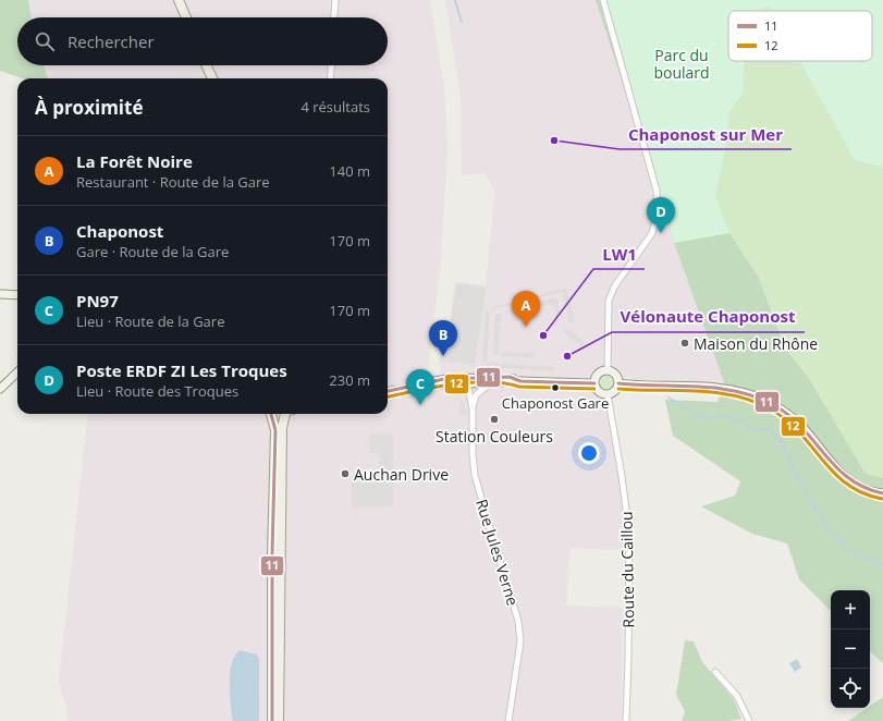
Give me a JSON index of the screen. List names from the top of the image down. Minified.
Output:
{"streets":{"street":["Rue Jules Verne","Route du Caillou"]},"parks":["Parc du boulard"],"places":["Chaponost sur Mer","LW1","Maison du Rhône","Vélonaute Chaponost","Chaponost Gare","Station Couleurs","Auchan Drive"],"lines":["transit line 11","transit line 12"],"legend":["11","12"],"page":{"search":"Rechercher","heading":["À proximité","4 résultats"],"list":[{"mark":"A","name":"La Forêt Noire","note":"Restaurant · Route de la Gare","value":"140 m"},{"mark":"B","name":"Chaponost","note":"Gare · Route de la Gare","value":"170 m"},{"mark":"C","name":"PN97","note":"Lieu · Route de la Gare","value":"170 m"},{"mark":"D","name":"Poste ERDF ZI Les Troques","note":"Lieu · Route des Troques","value":"230 m"}],"pins":["D","A","B","C"],"map_buttons":["+","−"]}}
